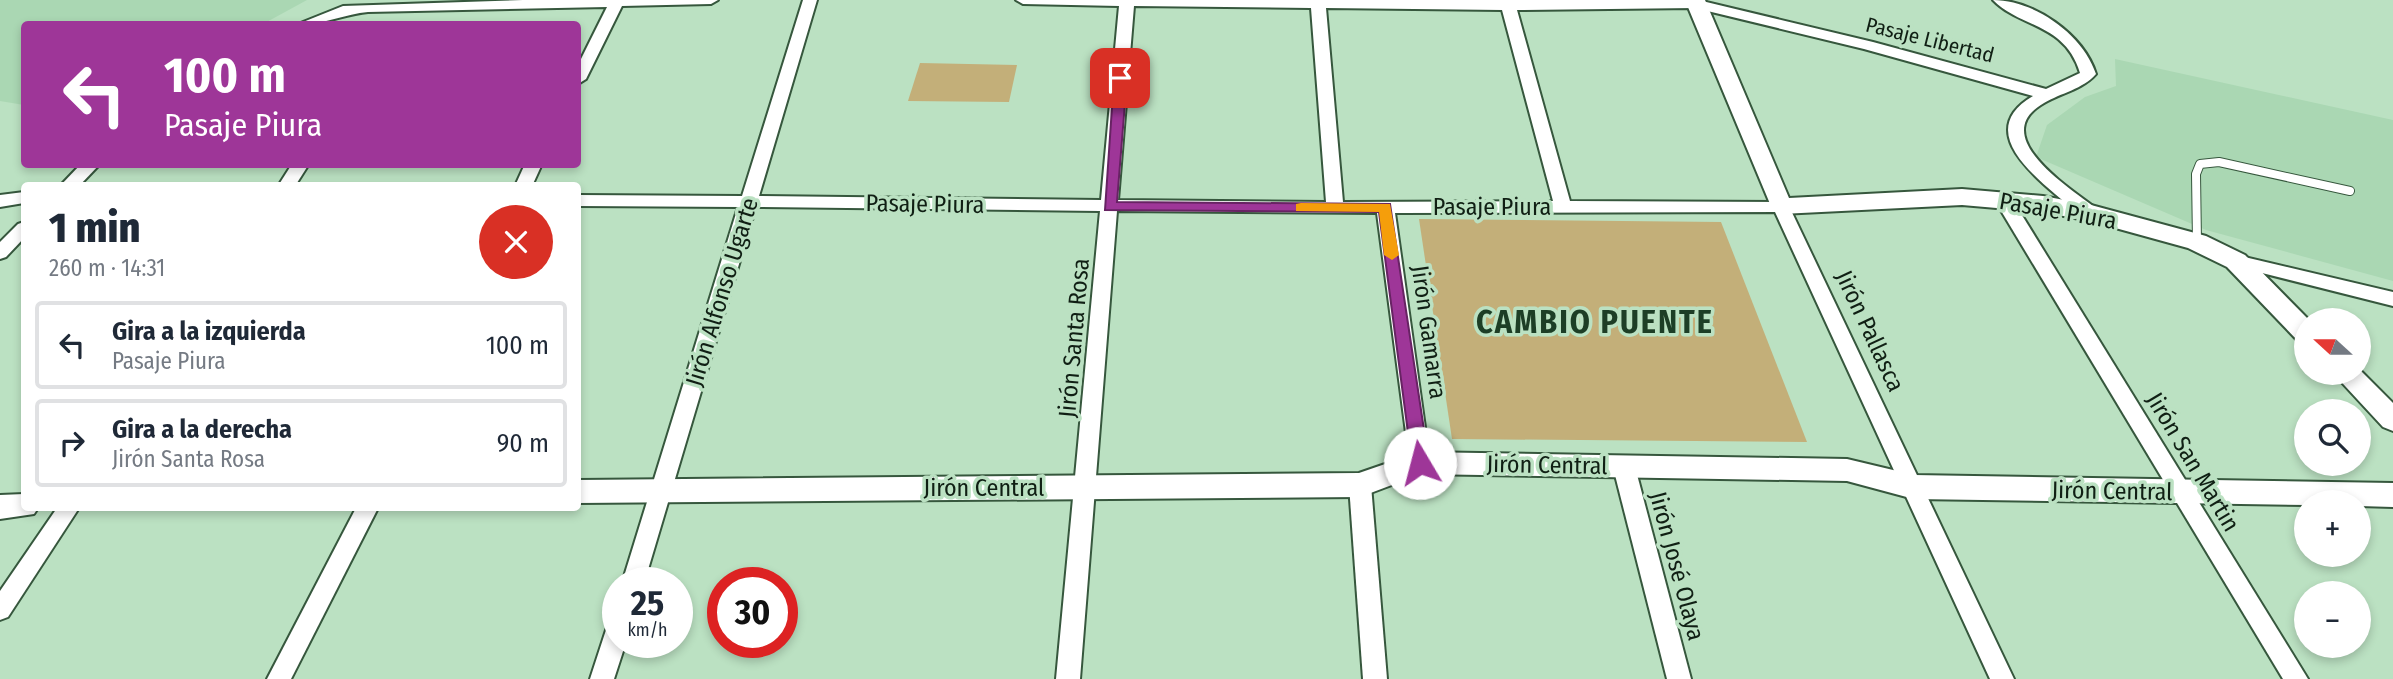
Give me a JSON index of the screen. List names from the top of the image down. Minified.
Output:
{"streets":{"street":["Pasaje Libertad","Pasaje Piura","Jirón Alfonso Ugarte","Jirón Pallasca","Jirón Gamarra","Jirón Santa Rosa","Jirón San Martin","Jirón Central","Jirón José Olaya"]},"crossings":[["Pasaje Libertad","Jirón Pallasca"],["Pasaje Libertad","Jirón Santa Rosa"],["Pasaje Piura","Jirón Alfonso Ugarte"],["Pasaje Piura","Jirón Pallasca"],["Pasaje Piura","Jirón Gamarra"],["Pasaje Piura","Jirón Santa Rosa"],["Pasaje Piura","Jirón San Martin"],["Jirón Alfonso Ugarte","Jirón Central"],["Jirón Pallasca","Jirón Central"],["Jirón Gamarra","Jirón Central"],["Jirón Santa Rosa","Jirón Central"],["Jirón San Martin","Jirón Central"],["Jirón Central","Jirón José Olaya"]],"districts":["CAMBIO PUENTE"],"north":"left","page":{"turn":["100 m","Pasaje Piura"],"heading":["1 min","260 m · 14:31"],"list":[{"name":"Gira a la izquierda","note":"Pasaje Piura","value":"100 m"},{"name":"Gira a la derecha","note":"Jirón Santa Rosa","value":"90 m"}],"map_buttons":["+","−"],"speed":"25 km/h","limit":"30"}}
